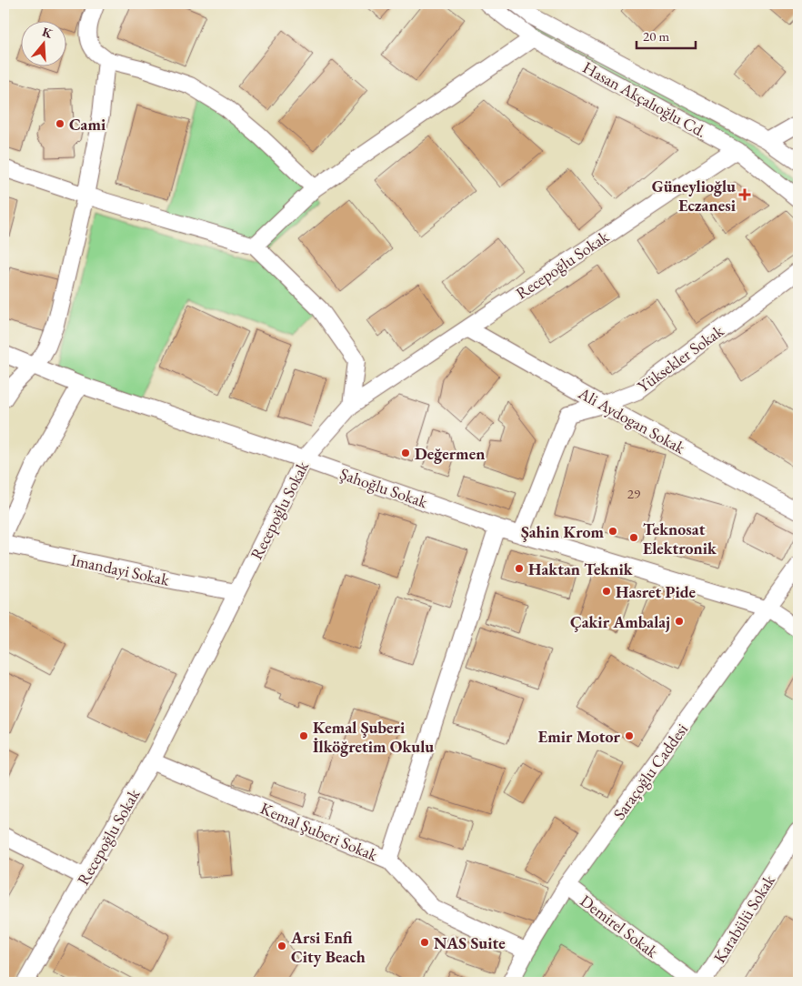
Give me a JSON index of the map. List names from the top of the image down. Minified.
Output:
{"streets":{"street":["Hasan Akçalıoğlu Cd.","Recepoğlu Sokak","Yüksekler Sokak","Ali Aydogan Sokak","Şahoğlu Sokak","Imandayi Sokak","Saraçoğlu Caddesi","Kemal Şuberi Sokak","Karabülü Sokak","Demirel Sokak"]},"crossings":[["Hasan Akçalıoğlu Cd.","Recepoğlu Sokak"],["Recepoğlu Sokak","Ali Aydogan Sokak"],["Recepoğlu Sokak","Şahoğlu Sokak"],["Recepoğlu Sokak","Imandayi Sokak"],["Recepoğlu Sokak","Kemal Şuberi Sokak"],["Yüksekler Sokak","Ali Aydogan Sokak"],["Yüksekler Sokak","Şahoğlu Sokak"],["Şahoğlu Sokak","Saraçoğlu Caddesi"],["Şahoğlu Sokak","Kemal Şuberi Sokak"],["Saraçoğlu Caddesi","Demirel Sokak"]],"places":{"other":["Cami","Değermen","Şahin Krom","Teknosat Elektronik","Haktan Teknik","Hasret Pide","Çakir Ambalaj","Kemal Şuberi İlköğretim Okulu","Emir Motor","NAS Suite","Arsi Enfi City Beach"],"health":["Güneylioğlu Eczanesi"]},"house_numbers":["29"],"scale_bar":"20 m","north":"top"}
